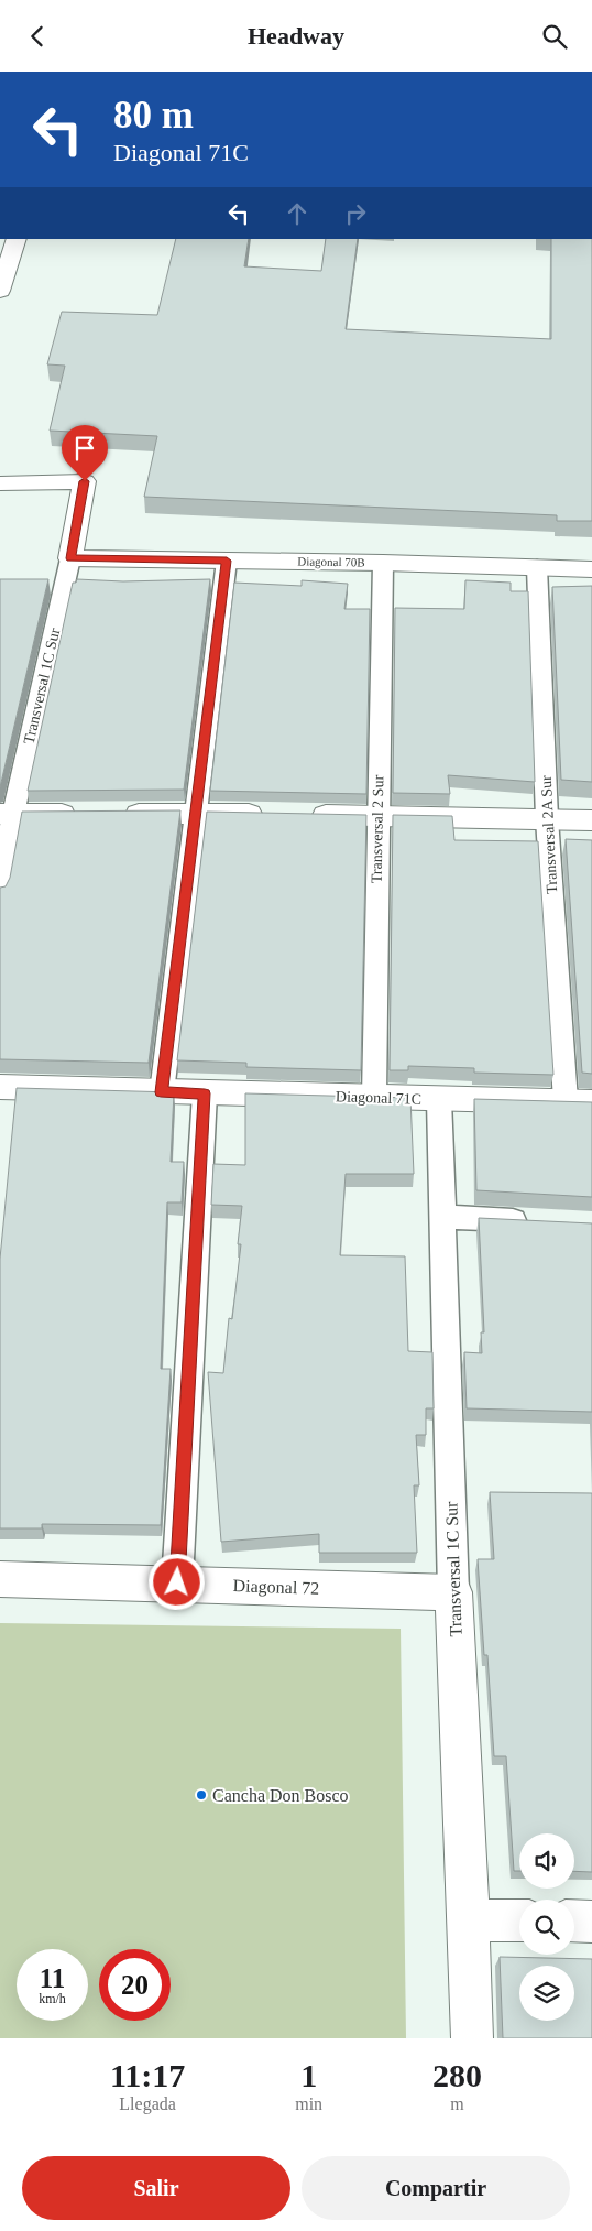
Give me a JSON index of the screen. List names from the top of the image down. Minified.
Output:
{"streets":{"street":["Diagonal 70B","Transversal 1C Sur","Diagonal 71C","Diagonal 72"],"lane":["Transversal 2 Sur","Transversal 2A Sur"]},"crossings":[["Diagonal 70B","Transversal 1C Sur"],["Diagonal 70B","Transversal 2 Sur"],["Diagonal 70B","Transversal 2A Sur"],["Transversal 1C Sur","Diagonal 71C"],["Transversal 1C Sur","Diagonal 72"],["Transversal 2 Sur","Diagonal 71C"],["Transversal 2A Sur","Diagonal 71C"]],"places":["Cancha Don Bosco"],"page":{"header":"Headway","turn":["80 m","Diagonal 71C"],"speed":"11 km/h","limit":"20","eta":["11:17","Llegada","1","min","280","m"],"buttons":["Salir","Compartir"]}}
